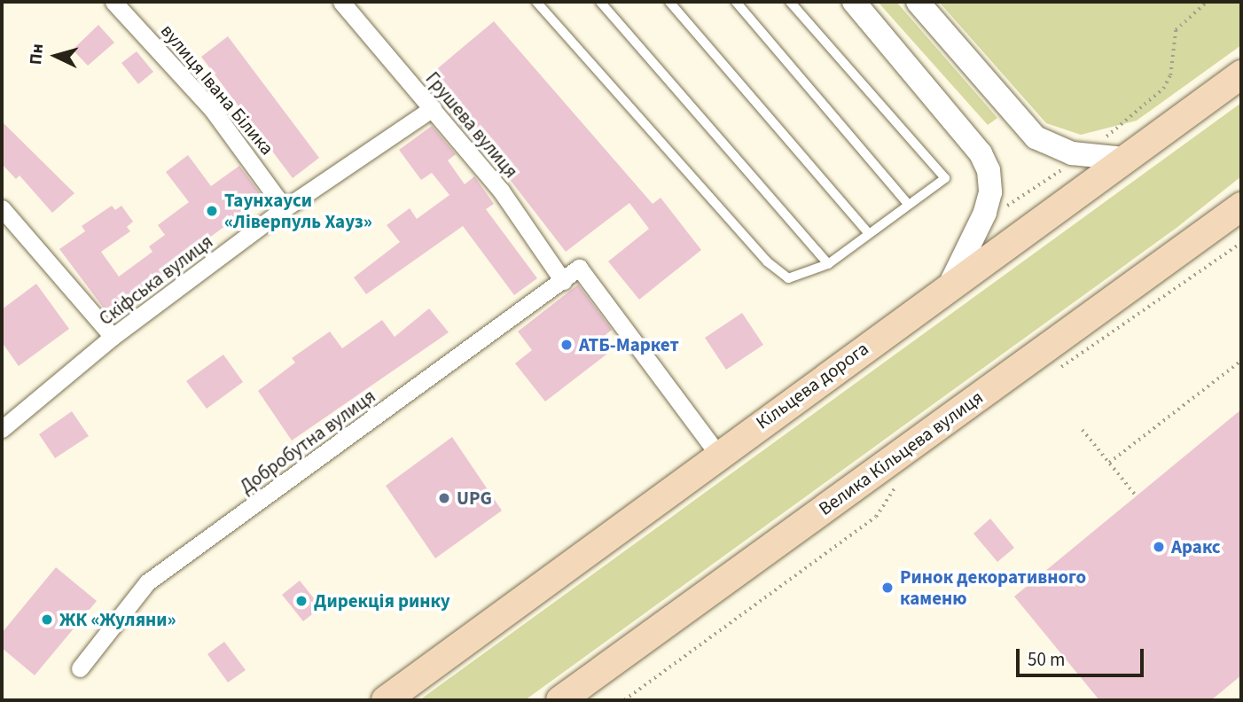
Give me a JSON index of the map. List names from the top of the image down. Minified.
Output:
{"streets":{"highway":["Кільцева дорога","Велика Кільцева вулиця"],"street":["вулиця Івана Білика","Грушева вулиця","Скіфська вулиця","Добробутна вулиця"]},"crossings":[["вулиця Івана Білика","Скіфська вулиця"],["Грушева вулиця","Скіфська вулиця"],["Грушева вулиця","Добробутна вулиця"],["Кільцева дорога","Добробутна вулиця"]],"places":["Таунхауси «Ліверпуль Хауз»","АТБ-Маркет","UPG","Аракс","Ринок декоративного каменю","Дирекція ринку","ЖК «Жуляни»"],"scale_bar":"50 m","north":"left"}
